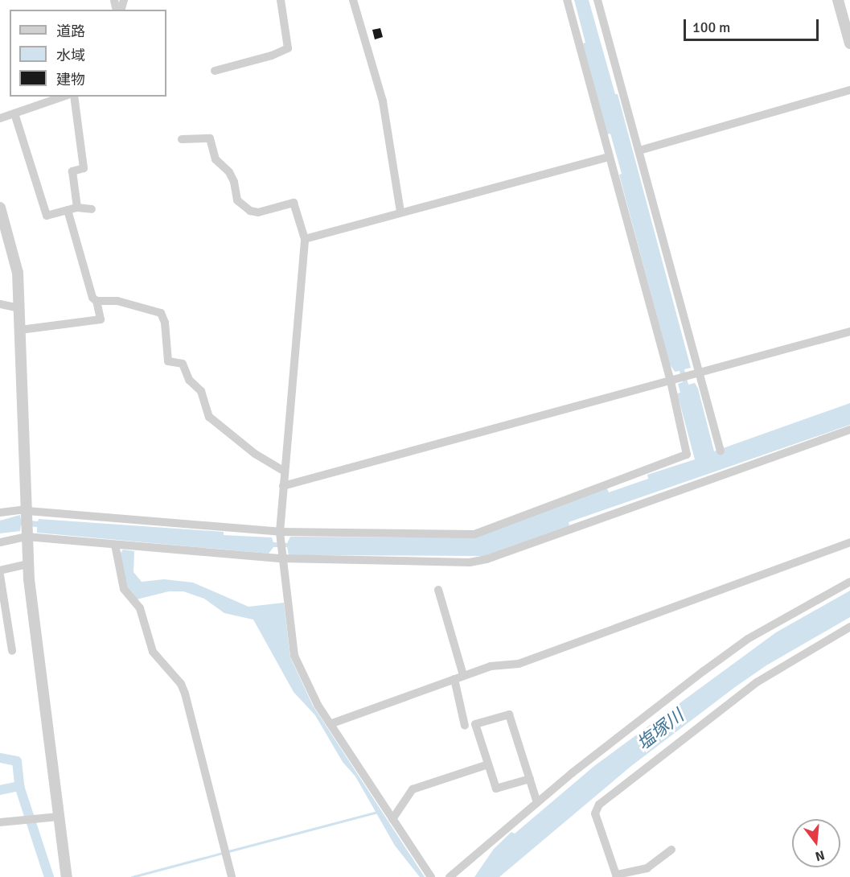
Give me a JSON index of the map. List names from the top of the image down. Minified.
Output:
{"water":["塩塚川"],"legend":["道路","水域","建物"],"scale_bar":"100 m","north":"bottom"}
